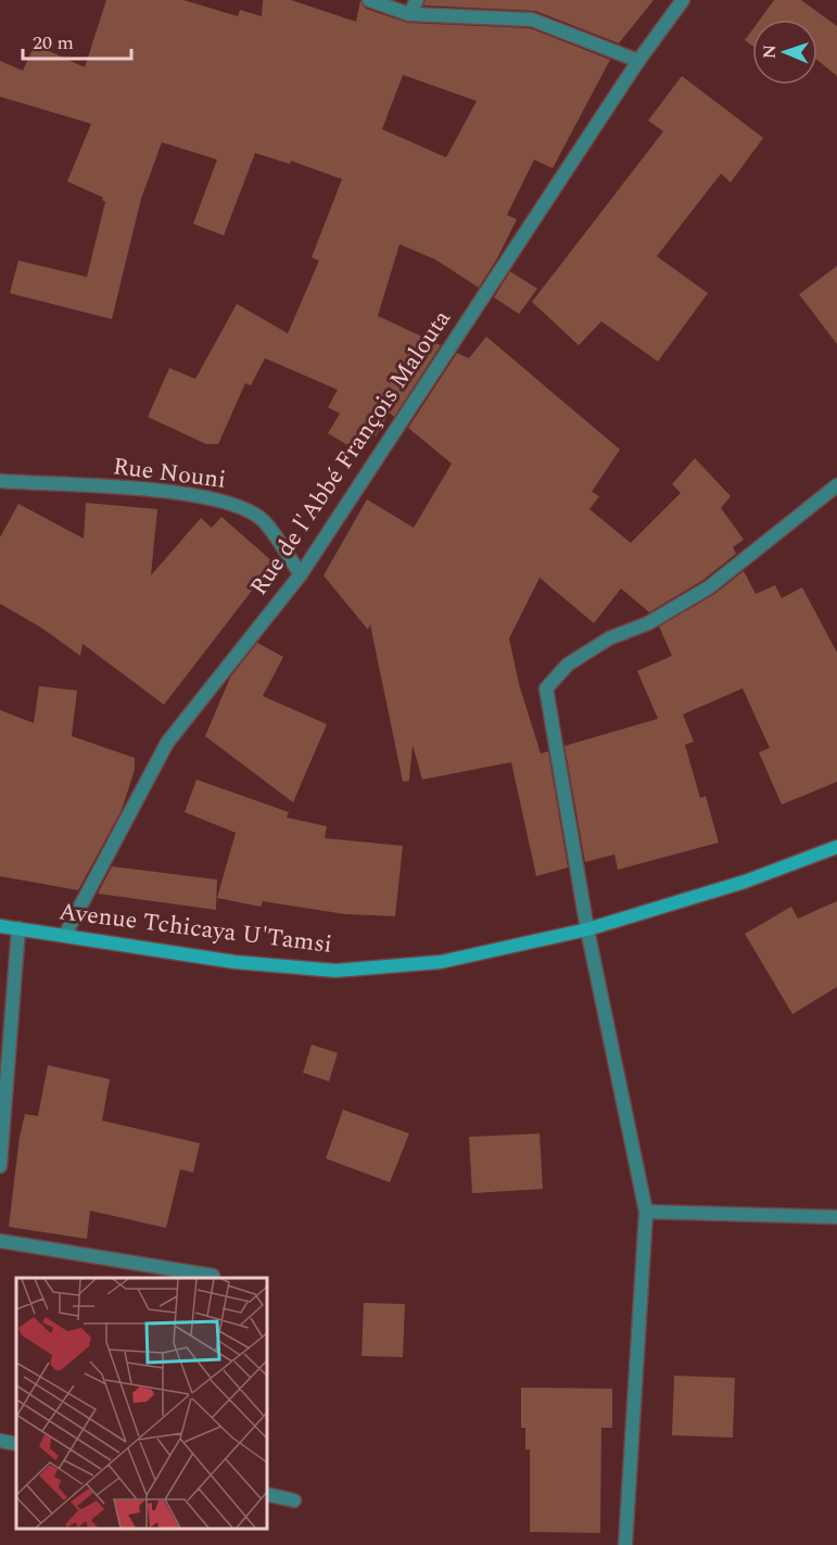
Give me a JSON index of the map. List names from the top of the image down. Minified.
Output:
{"streets":{"street":["Rue de l'Abbé François Malouta","Rue Nouni","Avenue Tchicaya U'Tamsi"]},"crossings":[["Rue de l'Abbé François Malouta","Rue Nouni"],["Rue de l'Abbé François Malouta","Avenue Tchicaya U'Tamsi"]],"scale_bar":"20 m","north":"left"}
